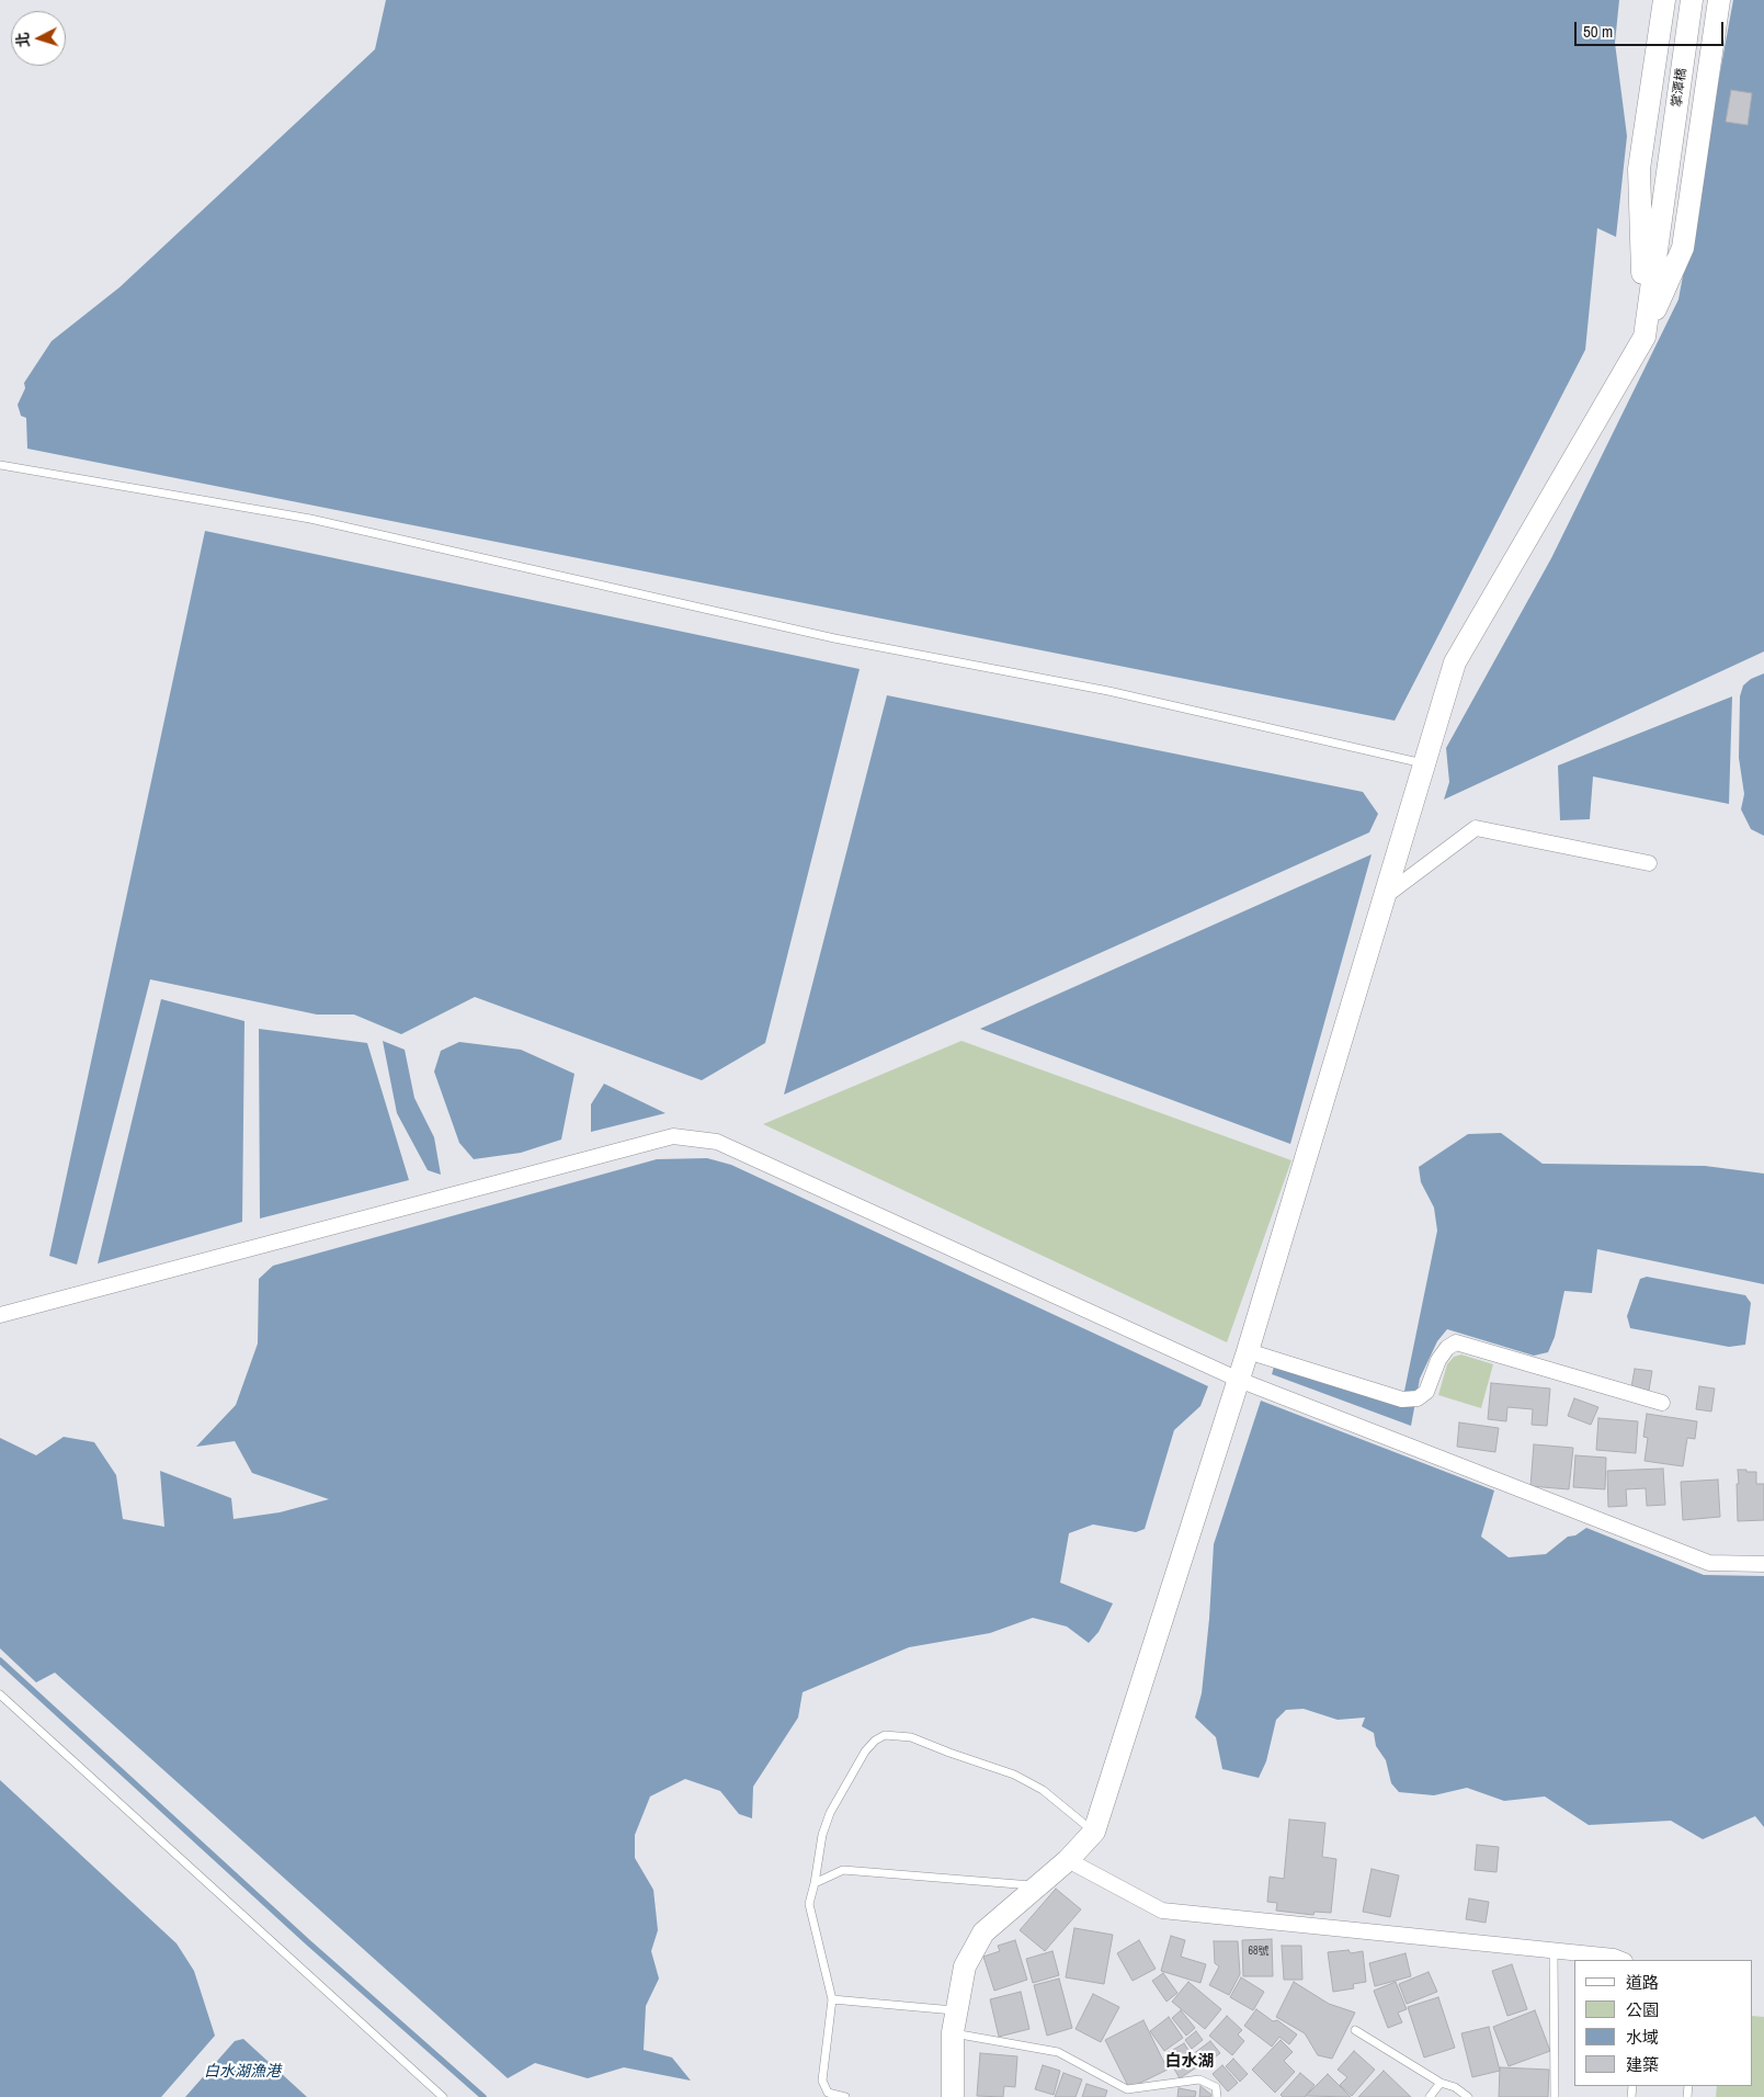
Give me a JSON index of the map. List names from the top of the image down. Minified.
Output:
{"streets":{"street":["掌潭橋"]},"districts":["白水湖"],"water":["白水湖漁港"],"house_numbers":["68號"],"legend":["道路","公園","水域","建築"],"scale_bar":"50 m","north":"left"}
